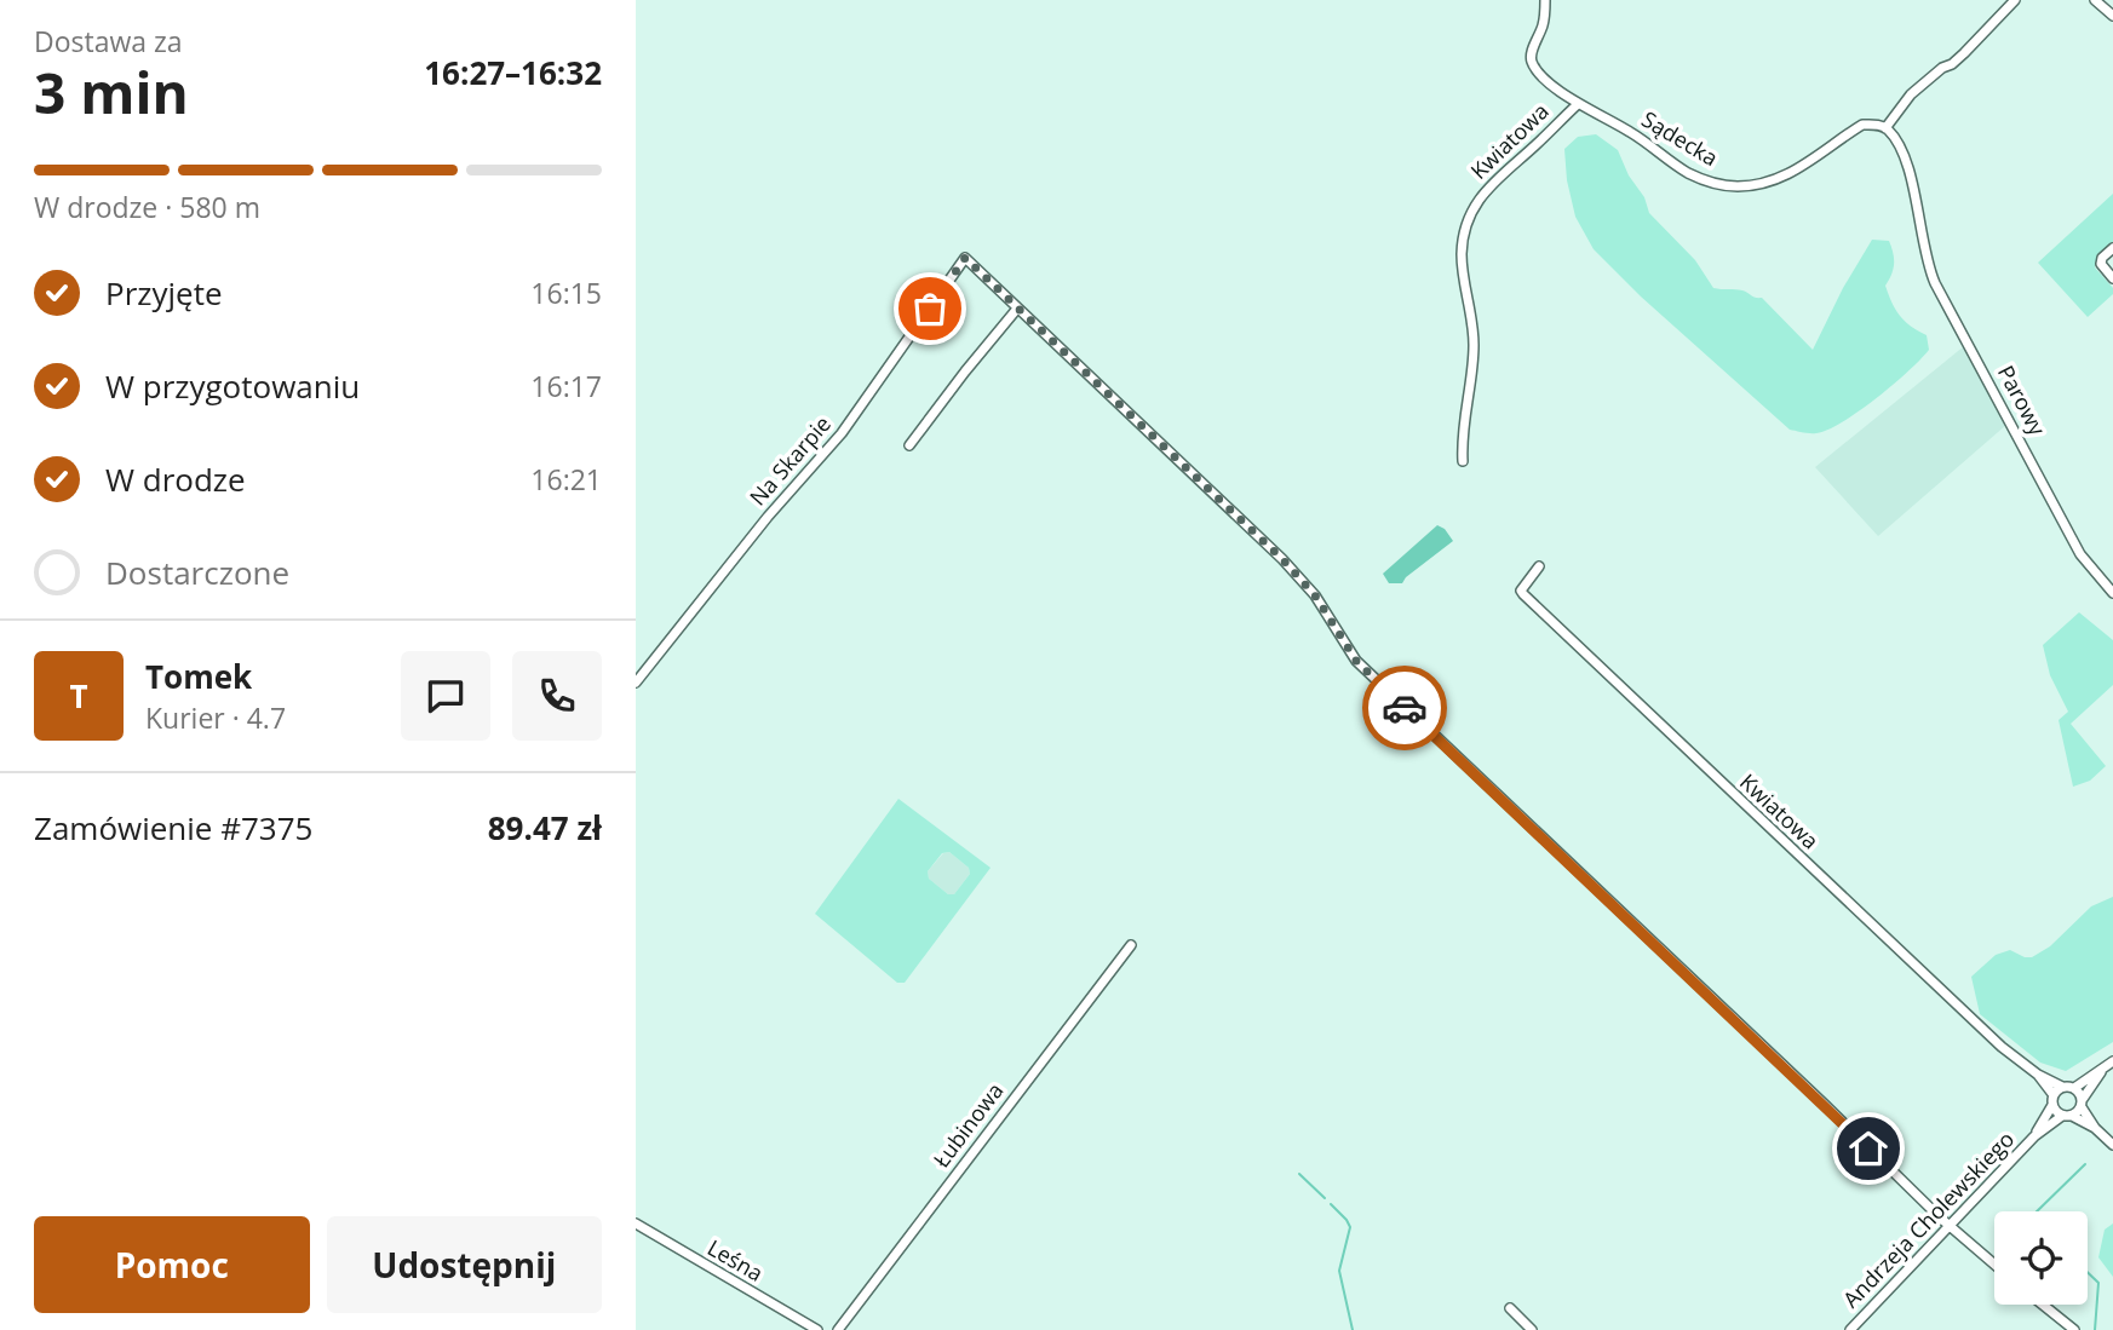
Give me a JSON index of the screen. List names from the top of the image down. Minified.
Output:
{"streets":{"street":["Sądecka","Kwiatowa","Parowy","Na Skarpie","Łubinowa","Andrzeja Cholewskiego","Leśna"]},"crossings":[["Sądecka","Kwiatowa"],["Sądecka","Parowy"],["Kwiatowa","Andrzeja Cholewskiego"]],"page":{"heading":["3 min","Dostawa za","16:27–16:32"],"panel":["Tomek","Kurier · 4.7","Zamówienie #7375","89.47 zł"],"bar":"W drodze · 580 m","list":[["Przyjęte","16:15"],["W przygotowaniu","16:17"],["W drodze","16:21"],"Dostarczone"],"round":"T","buttons":["Pomoc","Udostępnij"]}}
